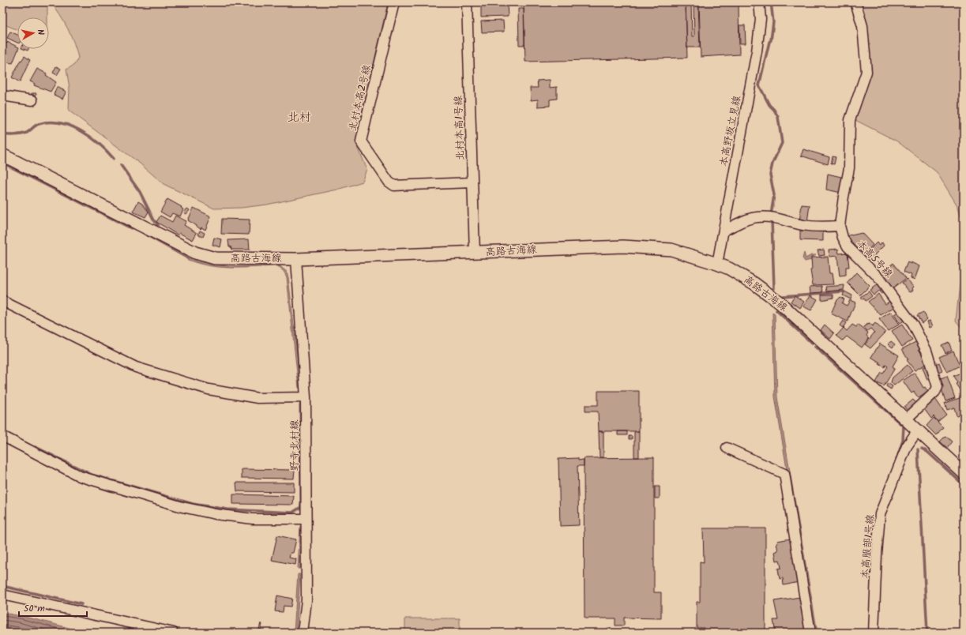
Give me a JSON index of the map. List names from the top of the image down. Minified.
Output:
{"streets":{"main road":["高路古海線"],"street":["北村本高2号線","北村本高1号線","本高野坂立見線","本高5号線","野寺北村線","本高服部1号線"]},"crossings":[["北村本高2号線","北村本高1号線"],["北村本高1号線","高路古海線"],["本高野坂立見線","高路古海線"],["高路古海線","本高5号線"],["高路古海線","野寺北村線"],["高路古海線","本高服部1号線"]],"districts":["北村"],"scale_bar":"50 m","north":"right"}
